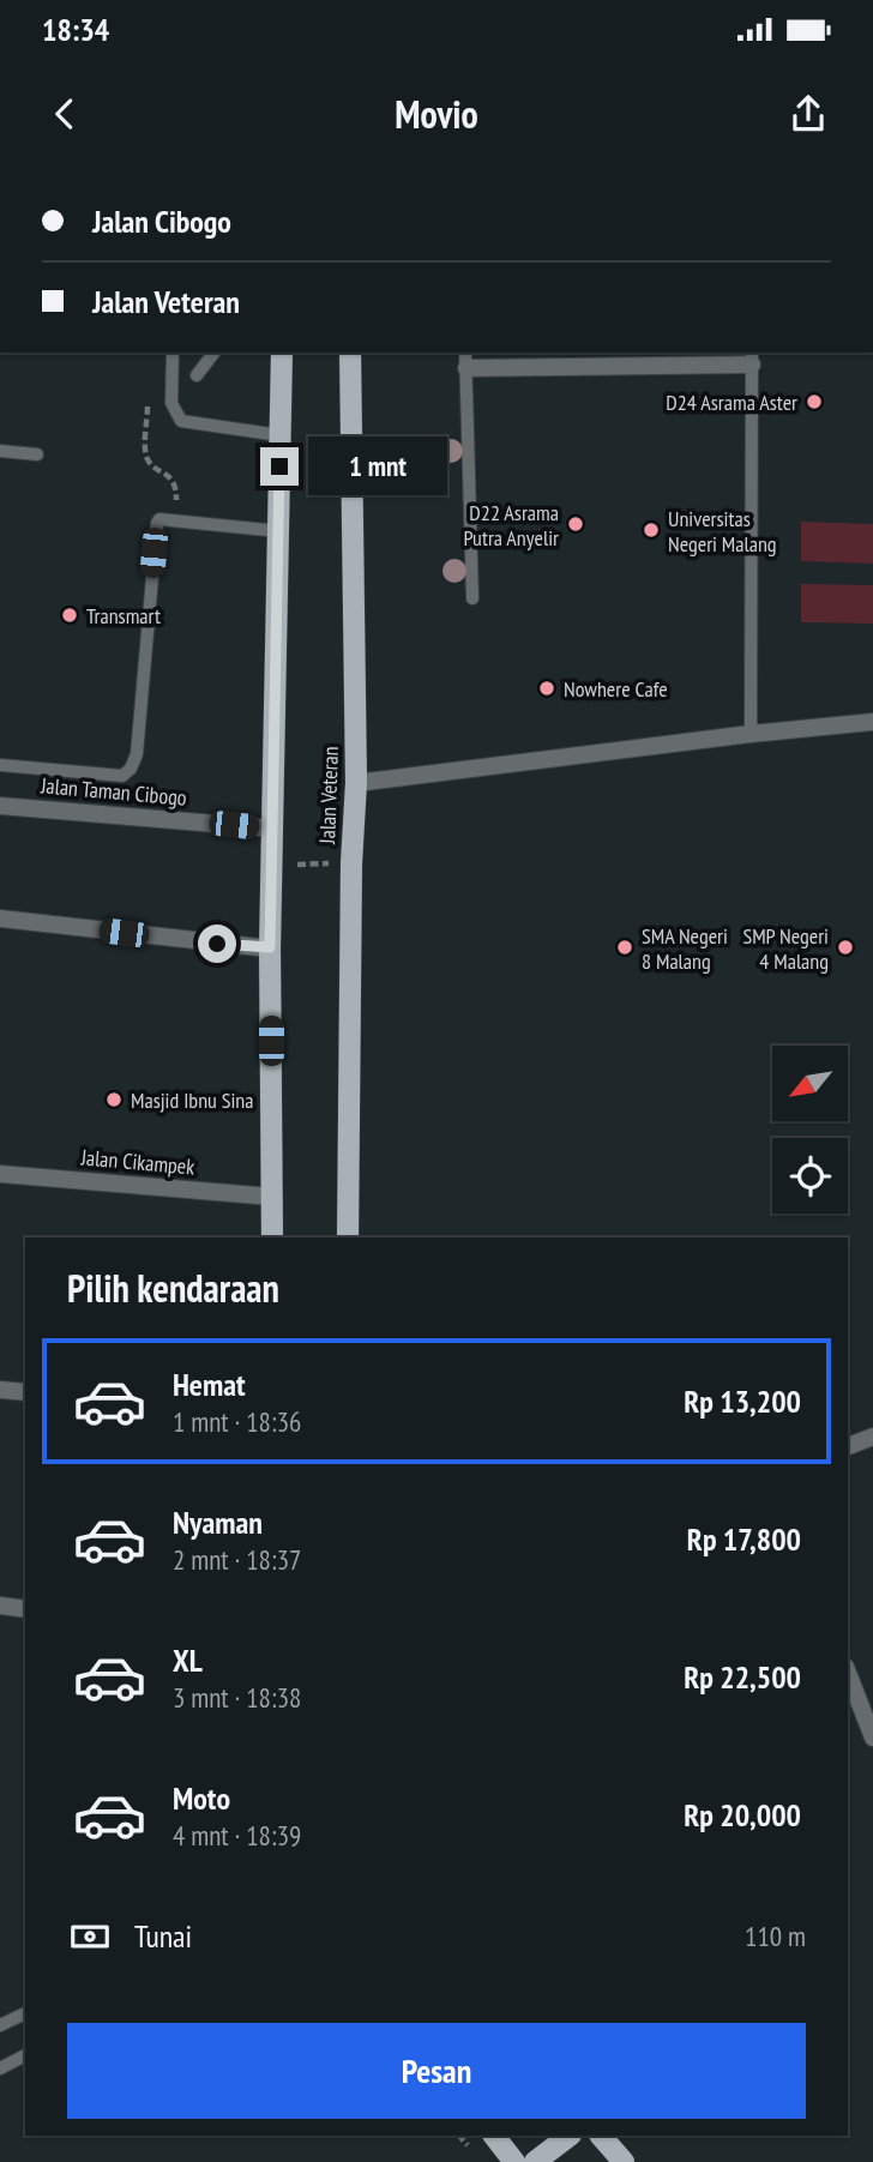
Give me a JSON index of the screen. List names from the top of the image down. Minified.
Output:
{"streets":{"main road":["Jalan Veteran"],"street":["Jalan Taman Cibogo","Jalan Cikampek"]},"places":["D24 Asrama Aster","D22 Asrama Putra Anyelir","Universitas Negeri Malang","Transmart","Nowhere Cafe","SMA Negeri 8 Malang","SMP Negeri 4 Malang","Masjid Ibnu Sina"],"north":"bottom left","page":{"status":"18:34","header":"Movio","banner":["Jalan Cibogo","Jalan Veteran"],"bubble":"1 mnt","heading":"Pilih kendaraan","list":[{"name":"Hemat","note":"1 mnt · 18:36","value":"Rp 13,200"},{"name":"Nyaman","note":"2 mnt · 18:37","value":"Rp 17,800"},{"name":"XL","note":"3 mnt · 18:38","value":"Rp 22,500"},{"name":"Moto","note":"4 mnt · 18:39","value":"Rp 20,000"}],"pay":["Tunai","110 m"],"buttons":"Pesan"}}
